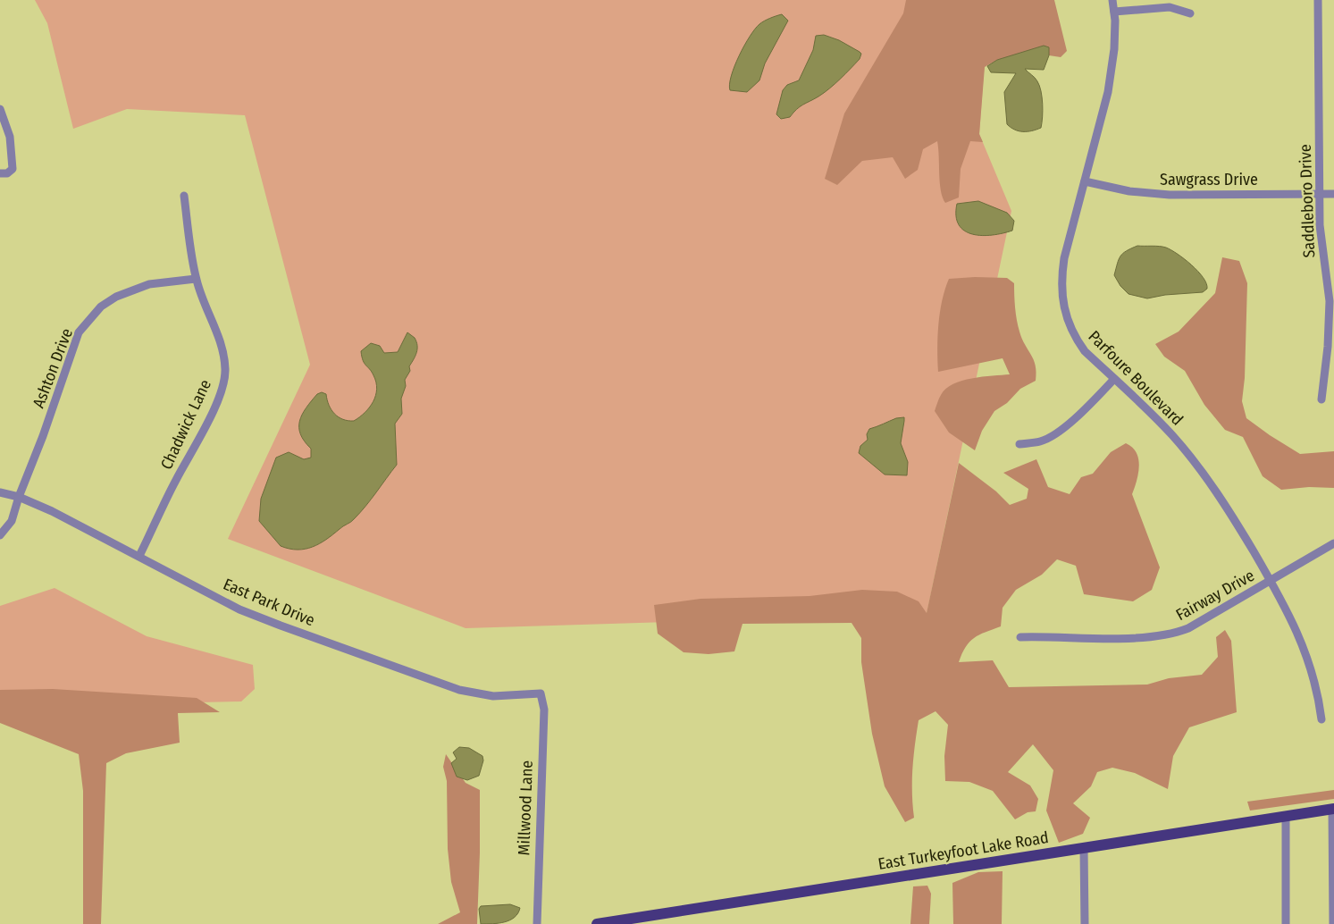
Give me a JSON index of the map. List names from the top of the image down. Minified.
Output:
{"streets":{"main road":["East Turkeyfoot Lake Road"],"street":["Sawgrass Drive","Saddleboro Drive","Ashton Drive","Parfoure Boulevard","Chadwick Lane","Fairway Drive","East Park Drive","Millwood Lane"]},"crossings":[["Sawgrass Drive","Saddleboro Drive"],["Sawgrass Drive","Parfoure Boulevard"],["Ashton Drive","Chadwick Lane"],["Ashton Drive","East Park Drive"],["Parfoure Boulevard","Fairway Drive"],["Chadwick Lane","East Park Drive"],["East Park Drive","Millwood Lane"]]}
